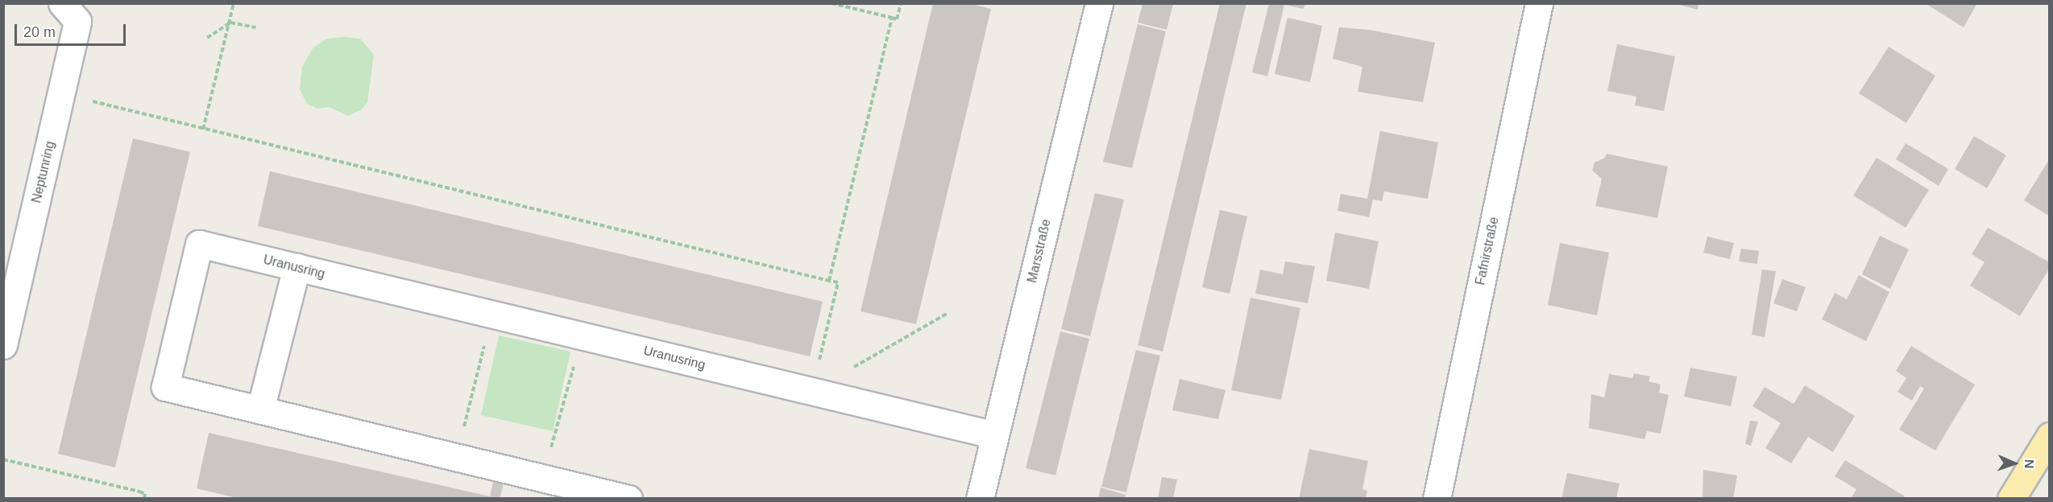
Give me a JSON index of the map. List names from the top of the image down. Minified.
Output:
{"streets":{"street":["Neptunring","Marsstraße","Fafnirstraße","Uranusring"]},"crossings":[["Marsstraße","Uranusring"]],"scale_bar":"20 m","north":"right"}
